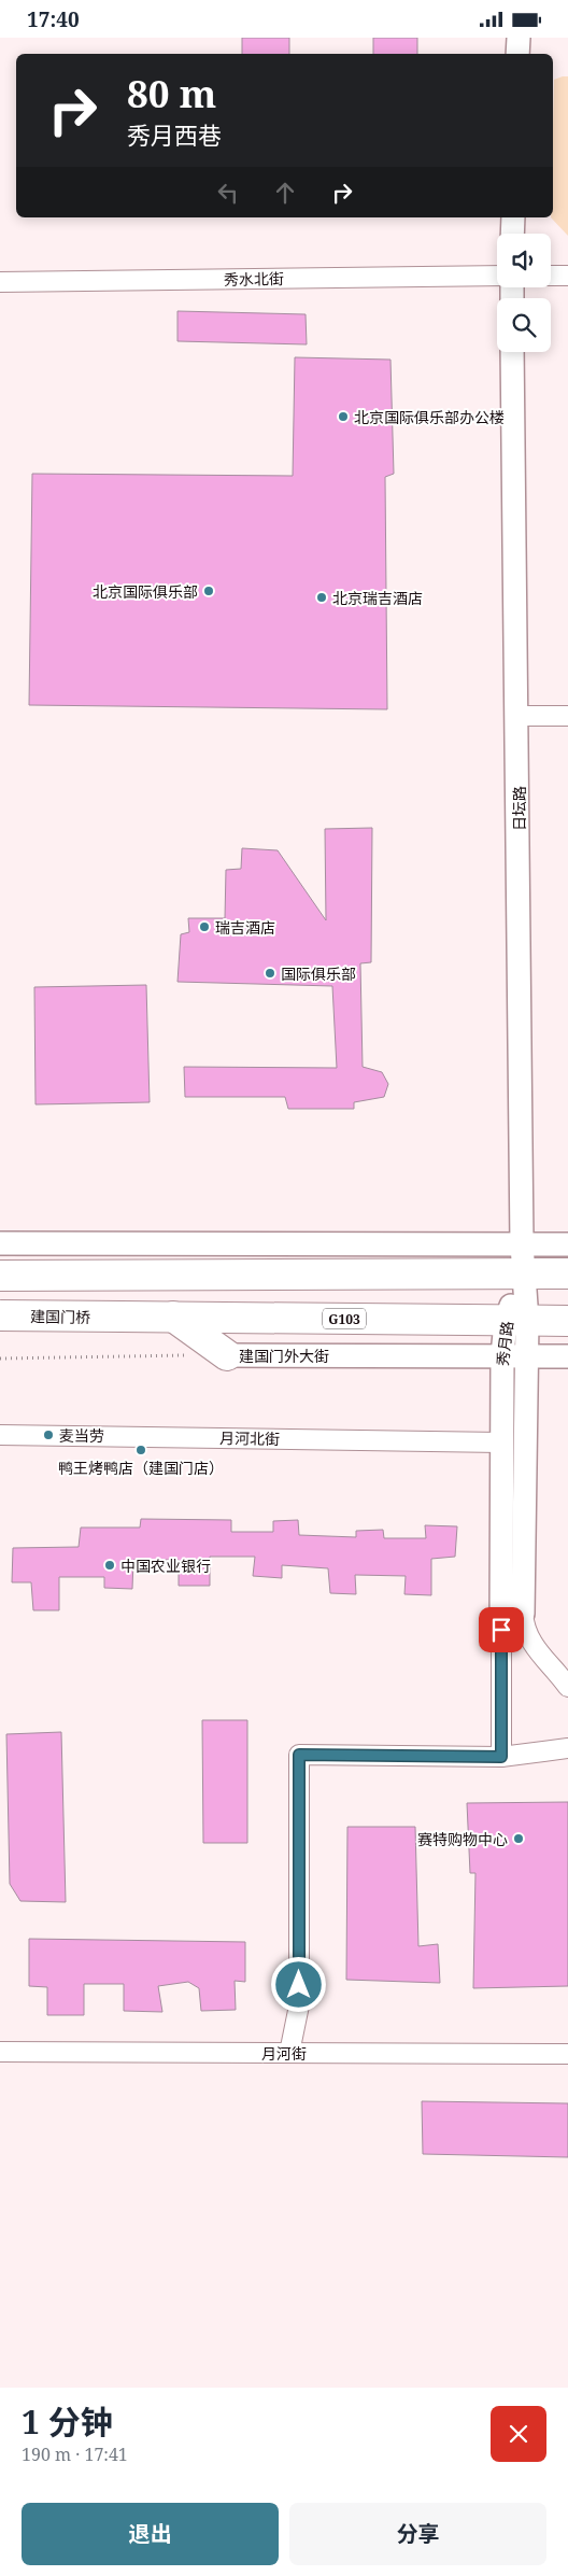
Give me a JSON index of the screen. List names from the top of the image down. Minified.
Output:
{"streets":{"highway":["建国门桥","G103"],"street":["秀水北街","日坛路","秀月路","建国门外大街","月河北街","月河街"]},"crossings":[["日坛路","秀月路"],["建国门桥","G103"],["G103","秀月路"],["秀月路","建国门外大街"],["秀月路","月河北街"]],"places":["北京国际俱乐部办公楼","北京国际俱乐部","北京瑞吉酒店","瑞吉酒店","国际俱乐部","麦当劳","鸭王烤鸭店（建国门店）","中国农业银行","赛特购物中心"],"page":{"status":"17:40","turn":["80 m","秀月西巷"],"heading":["1 分钟","190 m · 17:41"],"buttons":["退出","分享"]}}
